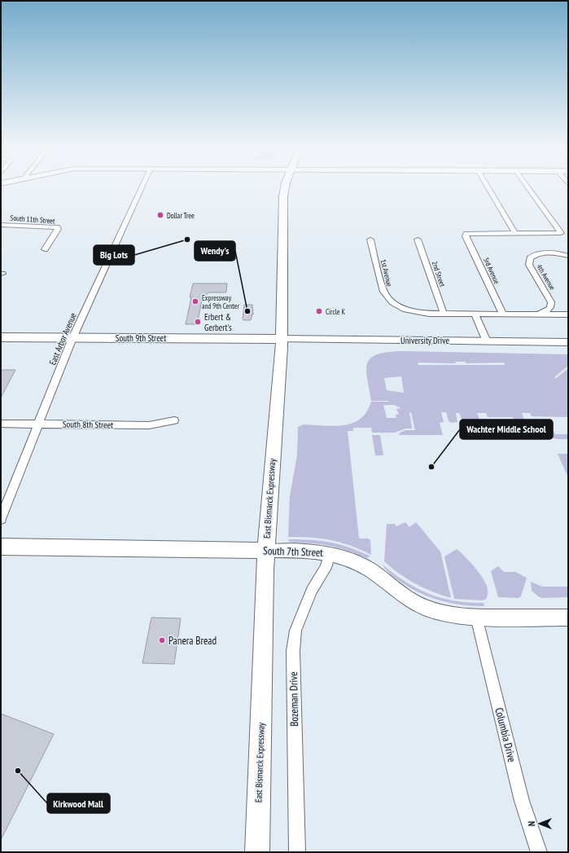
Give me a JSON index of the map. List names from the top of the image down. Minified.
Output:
{"streets":{"main road":["South 9th Street","East Bismarck Expressway","South 7th Street"],"street":["South 11th Street","3rd Avenue","1st Avenue","2nd Street","4th Avenue","East Arbor Avenue","University Drive","South 8th Street","Bozeman Drive","Columbia Drive"]},"crossings":[["1st Avenue","2nd Street"],["South 9th Street","East Arbor Avenue"],["South 9th Street","University Drive"],["South 9th Street","East Bismarck Expressway"],["East Arbor Avenue","South 8th Street"],["University Drive","East Bismarck Expressway"],["East Bismarck Expressway","South 7th Street"],["South 7th Street","Bozeman Drive"],["South 7th Street","Columbia Drive"]],"places":["Dollar Tree","Big Lots","Expressway and 9th Center","Wendy's","Circle K","Erbert & Gerbert's","Wachter Middle School","Panera Bread","Kirkwood Mall"],"north":"left"}
